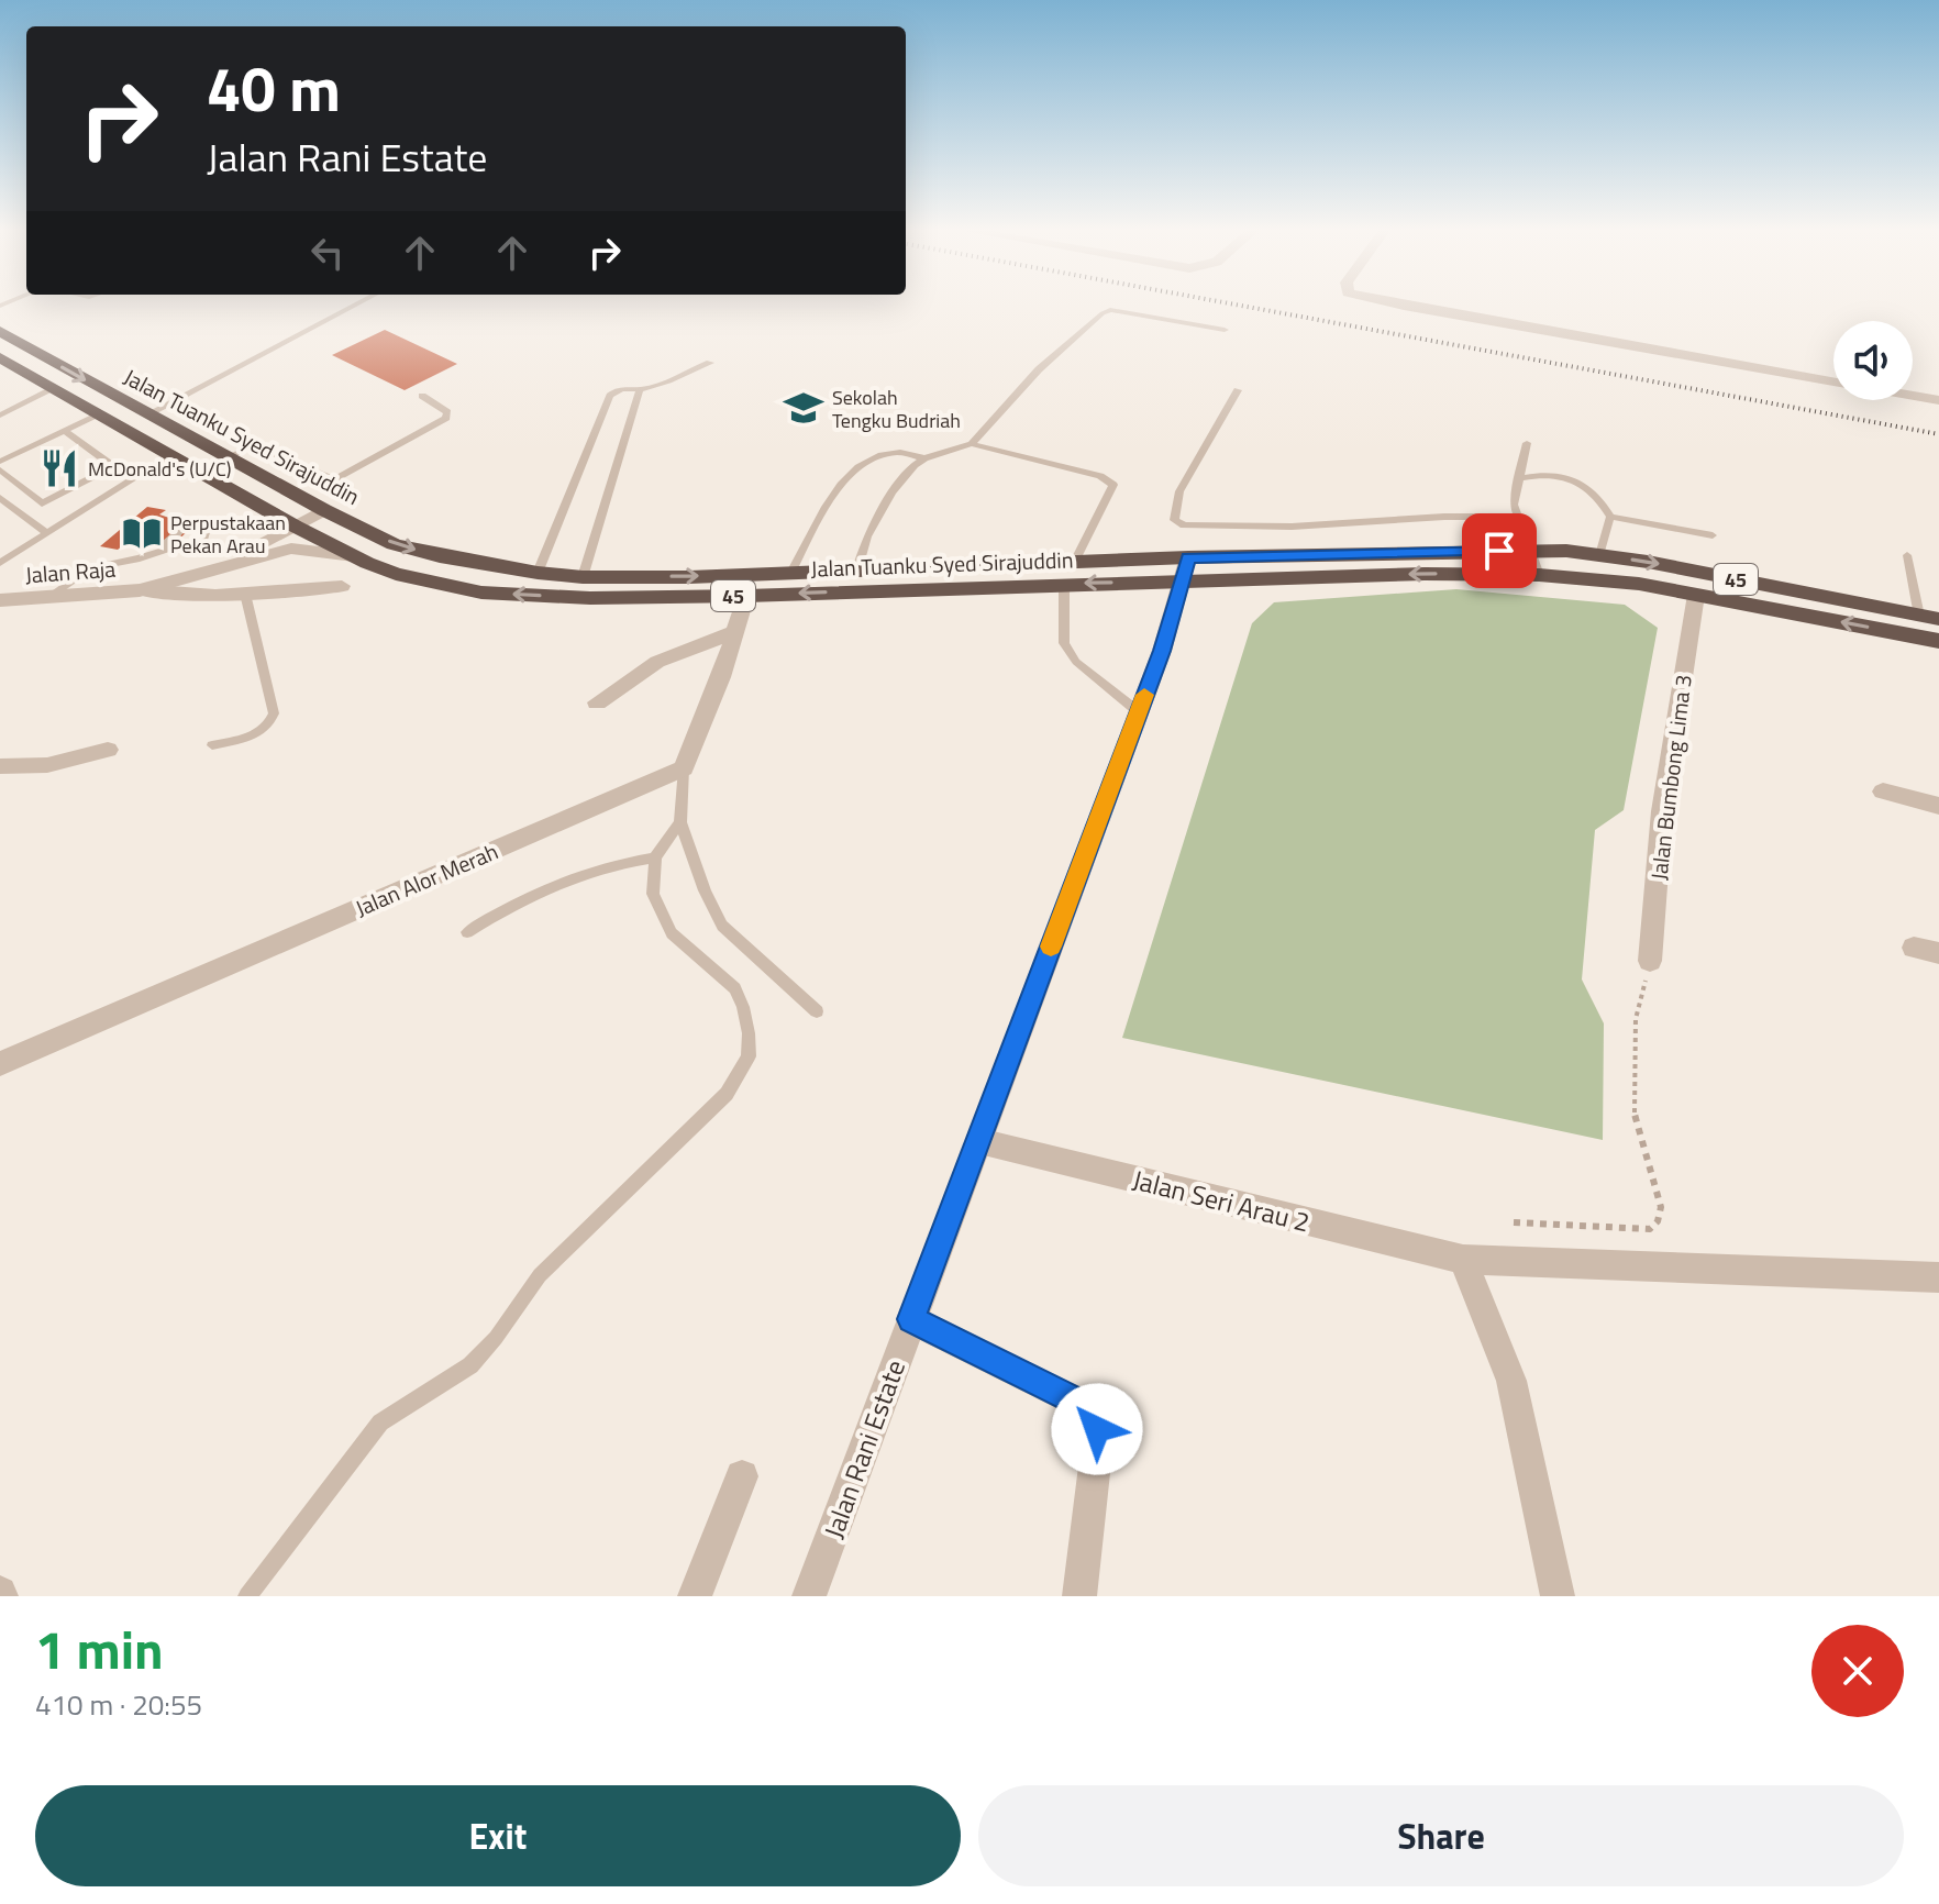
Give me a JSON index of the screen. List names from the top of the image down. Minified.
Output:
{"streets":{"highway":["Jalan Tuanku Syed Sirajuddin","45"],"street":["Jalan Raja","Jalan Bumbong Lima 3","Jalan Alor Merah","Jalan Seri Arau 2","Jalan Rani Estate"]},"crossings":[["Jalan Tuanku Syed Sirajuddin","Jalan Raja"],["Jalan Tuanku Syed Sirajuddin","Jalan Bumbong Lima 3"],["Jalan Tuanku Syed Sirajuddin","Jalan Rani Estate"],["Jalan Seri Arau 2","Jalan Rani Estate"]],"places":{"school or university":["Sekolah Tengku Budriah"],"restaurant":["McDonald's (U/C)"],"library":["Perpustakaan Pekan Arau"]},"page":{"turn":["40 m","Jalan Rani Estate"],"heading":["1 min","410 m · 20:55"],"buttons":["Exit","Share"]}}
